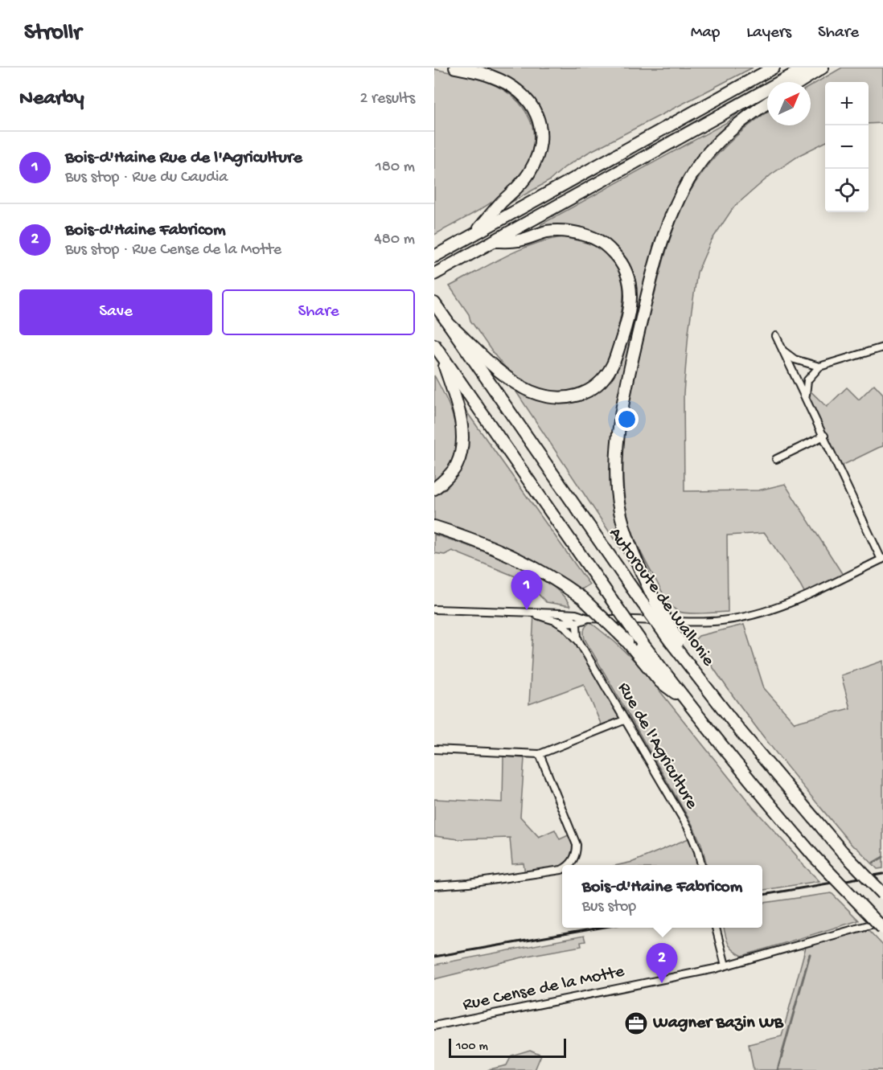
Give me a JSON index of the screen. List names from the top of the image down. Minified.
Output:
{"streets":{"highway":["Autoroute de Wallonie"],"street":["Rue de l'Agriculture","Rue Cense de la Motte"]},"places":{"office":["Wagner Bazin WB"]},"scale_bar":"100 m","north":"top right","page":{"header":"Strollr","nav":["Map","Layers","Share"],"heading":["Nearby","2 results"],"map_buttons":["+","−"],"list":[{"mark":"1","name":"Bois-d'Haine Rue de l'Agriculture","note":"Bus stop · Rue du Caudia","value":"180 m"},{"mark":"2","name":"Bois-d'Haine Fabricom","note":"Bus stop · Rue Cense de la Motte","value":"480 m"}],"buttons":["Save","Share"],"pins":["1","2"],"popup":["Bois-d'Haine Fabricom","Bus stop"],"scale":"100 m"}}
